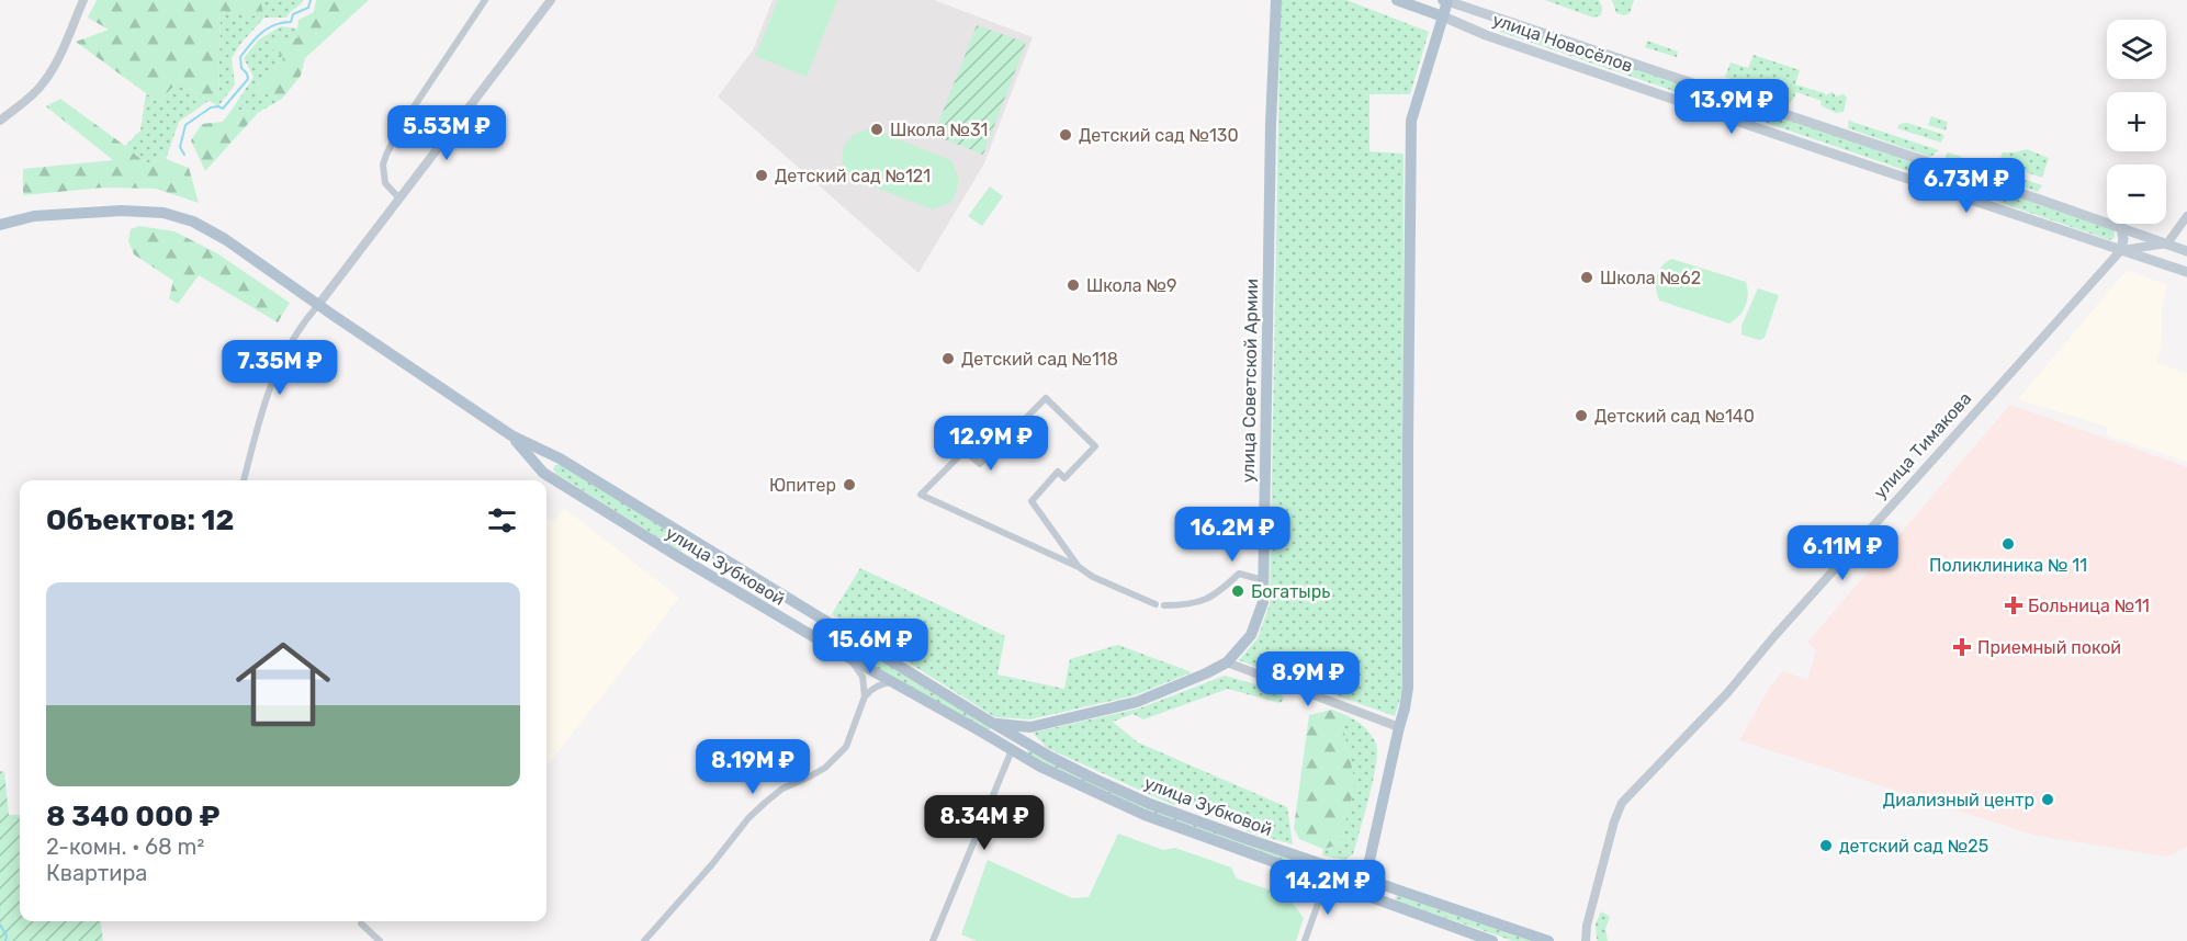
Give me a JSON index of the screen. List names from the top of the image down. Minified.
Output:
{"streets":{"main road":["улица Новосёлов","улица Советской Армии","улица Зубковой"],"street":["улица Тимакова"]},"crossings":[["улица Новосёлов","улица Тимакова"],["улица Советской Армии","улица Зубковой"]],"places":{"other":["Школа №31","Детский сад №130","Детский сад №121","Школа №62","Школа №9","Детский сад №118","Детский сад №140","Юпитер","Поликлиника № 11","Богатырь","Диализный центр","детский сад №25"],"health":["Больница №11","Приемный покой"]},"page":{"map_buttons":["+","−"],"price":["13.9M ₽","5.53M ₽","6.73M ₽","7.35M ₽","12.9M ₽","16.2M ₽","6.11M ₽","15.6M ₽","8.9M ₽","8.19M ₽","8.34M ₽","14.2M ₽"],"heading":"Объектов: 12","list":[{"name":"8 340 000 ₽","note":"2-комн. · 68 m² · Квартира"}]}}
